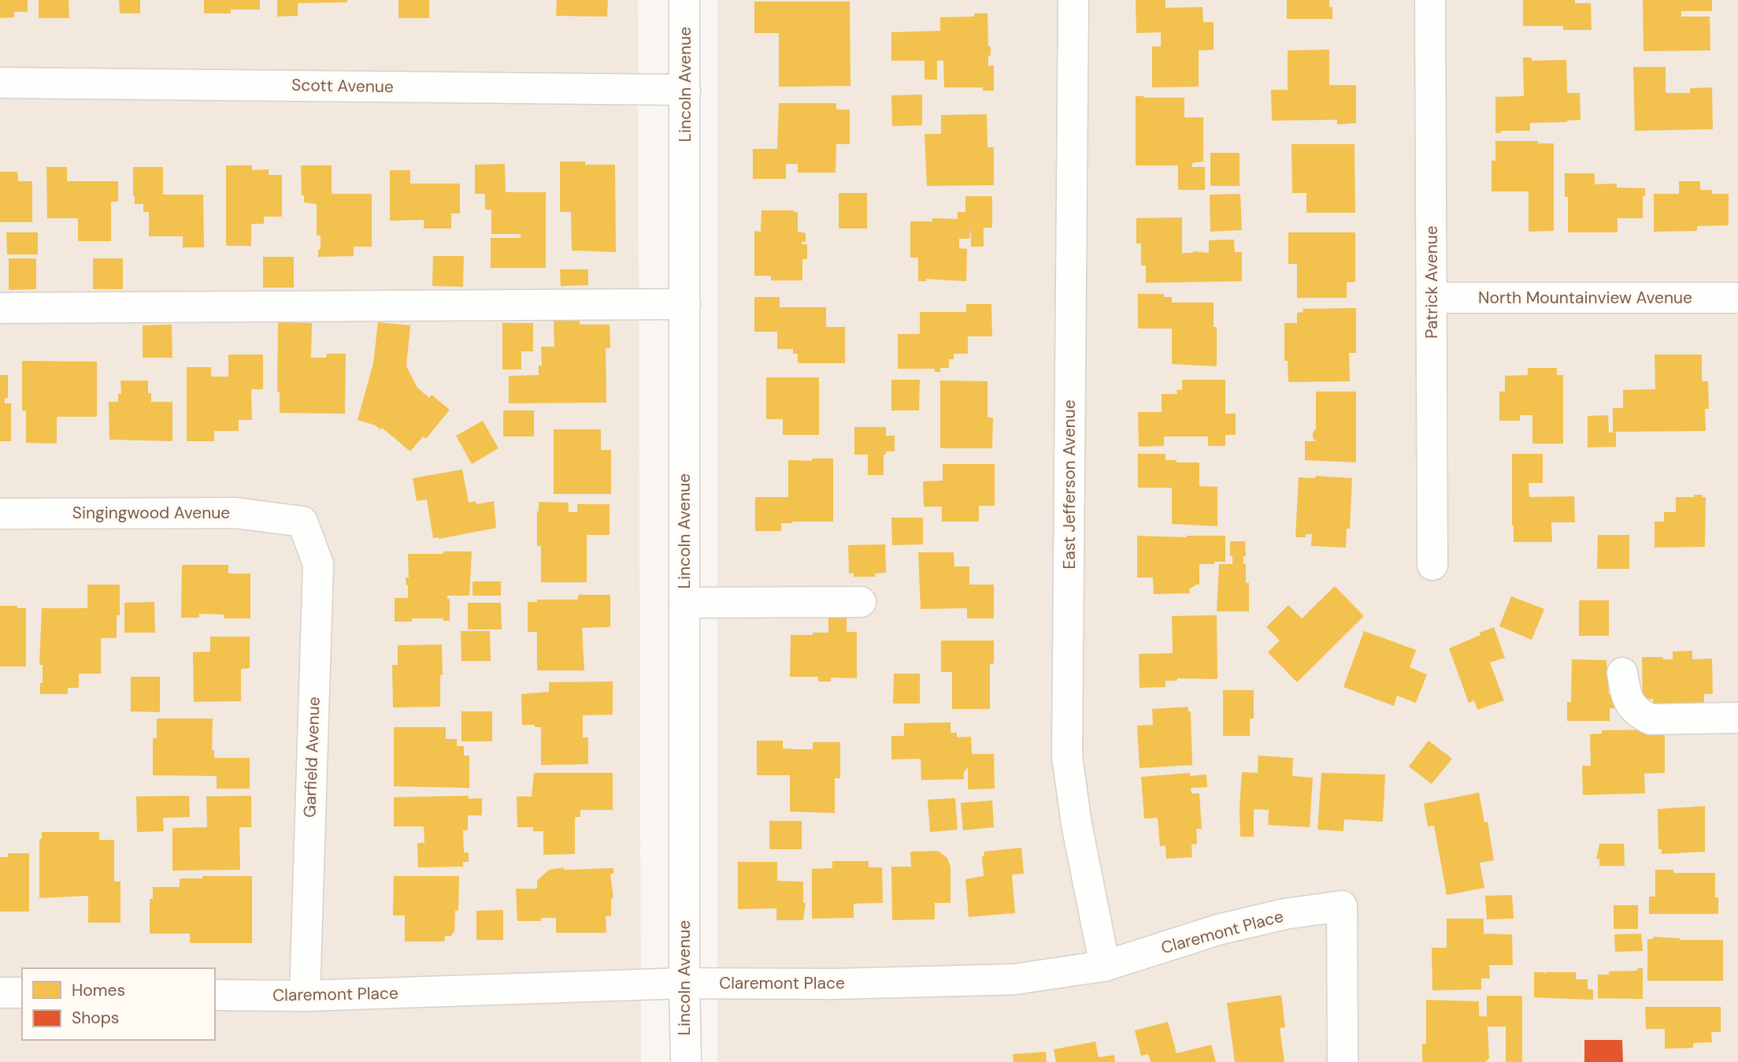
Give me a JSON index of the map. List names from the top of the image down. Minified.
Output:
{"streets":{"street":["Lincoln Avenue","Scott Avenue","Patrick Avenue","North Mountainview Avenue","East Jefferson Avenue","Singingwood Avenue","Garfield Avenue","Claremont Place"]},"crossings":[["Lincoln Avenue","Scott Avenue"],["Lincoln Avenue","Claremont Place"],["Patrick Avenue","North Mountainview Avenue"],["East Jefferson Avenue","Claremont Place"],["Singingwood Avenue","Garfield Avenue"],["Garfield Avenue","Claremont Place"]],"legend":["Homes","Shops"]}
